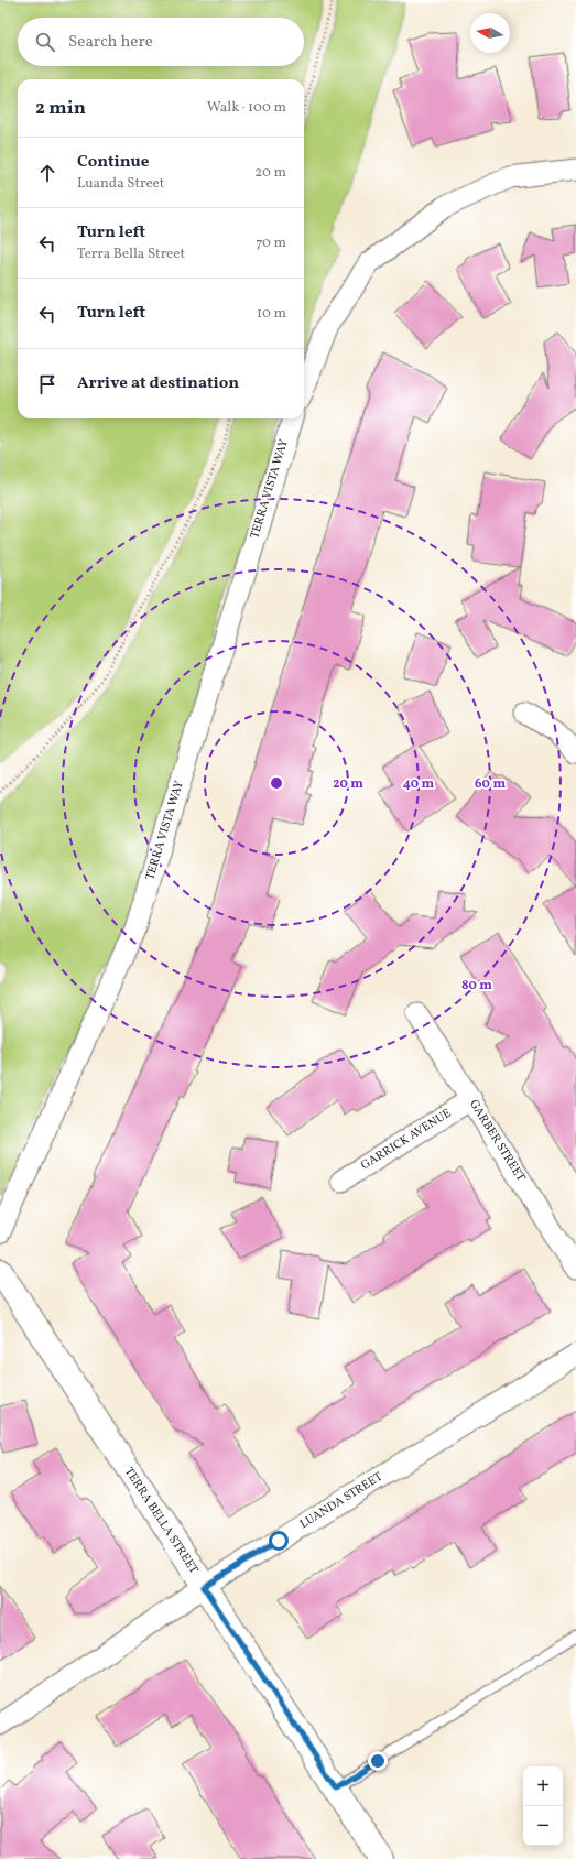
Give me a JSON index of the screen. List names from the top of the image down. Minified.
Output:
{"streets":{"street":["TERRA VISTA WAY","GARRICK AVENUE","GARBER STREET","LUANDA STREET","TERRA BELLA STREET"]},"crossings":[["GARRICK AVENUE","GARBER STREET"],["LUANDA STREET","TERRA BELLA STREET"]],"north":"left","page":{"search":"Search here","heading":["2 min","Walk · 100 m"],"list":[["Continue","Luanda Street","20 m"],["Turn left","Terra Bella Street","70 m"],["Turn left","10 m"],"Arrive at destination"],"map_buttons":["+","−"]},"rings":["20 m","40 m","60 m","80 m"]}
